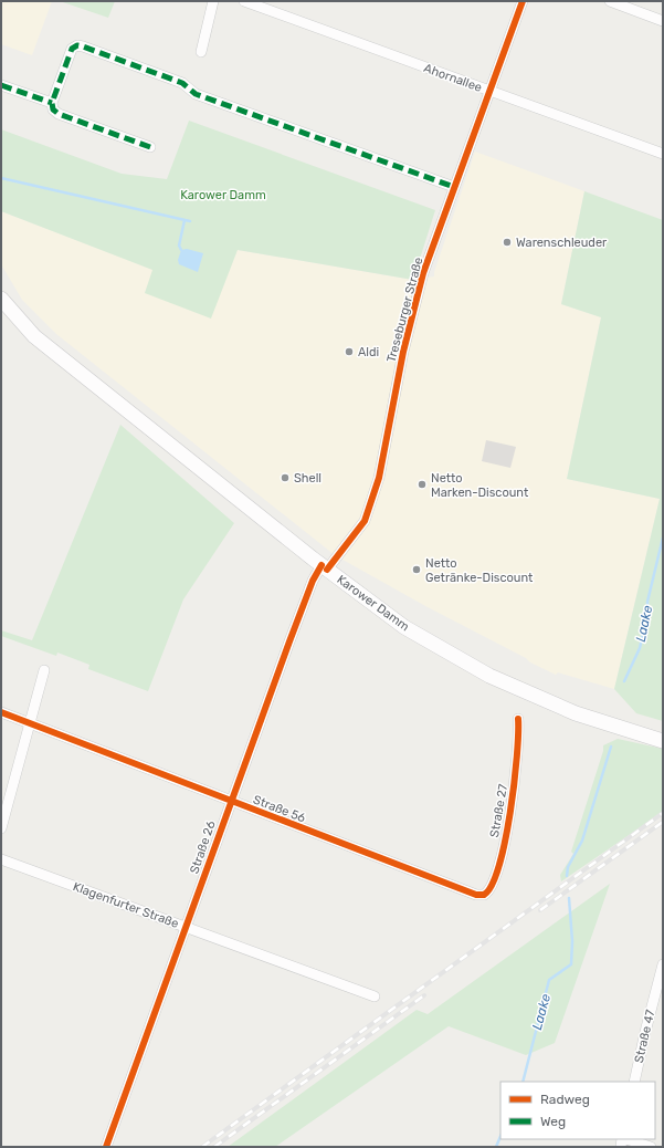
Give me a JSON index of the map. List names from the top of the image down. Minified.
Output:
{"streets":{"main road":["Karower Damm"],"street":["Ahornallee","Treseburger Straße","Straße 56","Straße 27","Straße 26","Klagenfurter Straße","Straße 47"]},"crossings":[["Ahornallee","Treseburger Straße"],["Treseburger Straße","Karower Damm"],["Treseburger Straße","Straße 26"],["Karower Damm","Straße 26"],["Straße 56","Straße 27"],["Straße 56","Straße 26"],["Straße 26","Klagenfurter Straße"]],"water":["Laake"],"parks":["Karower Damm"],"places":["Warenschleuder","Aldi","Shell","Netto Marken-Discount","Netto Getränke-Discount"],"legend":["Radweg","Weg"]}
